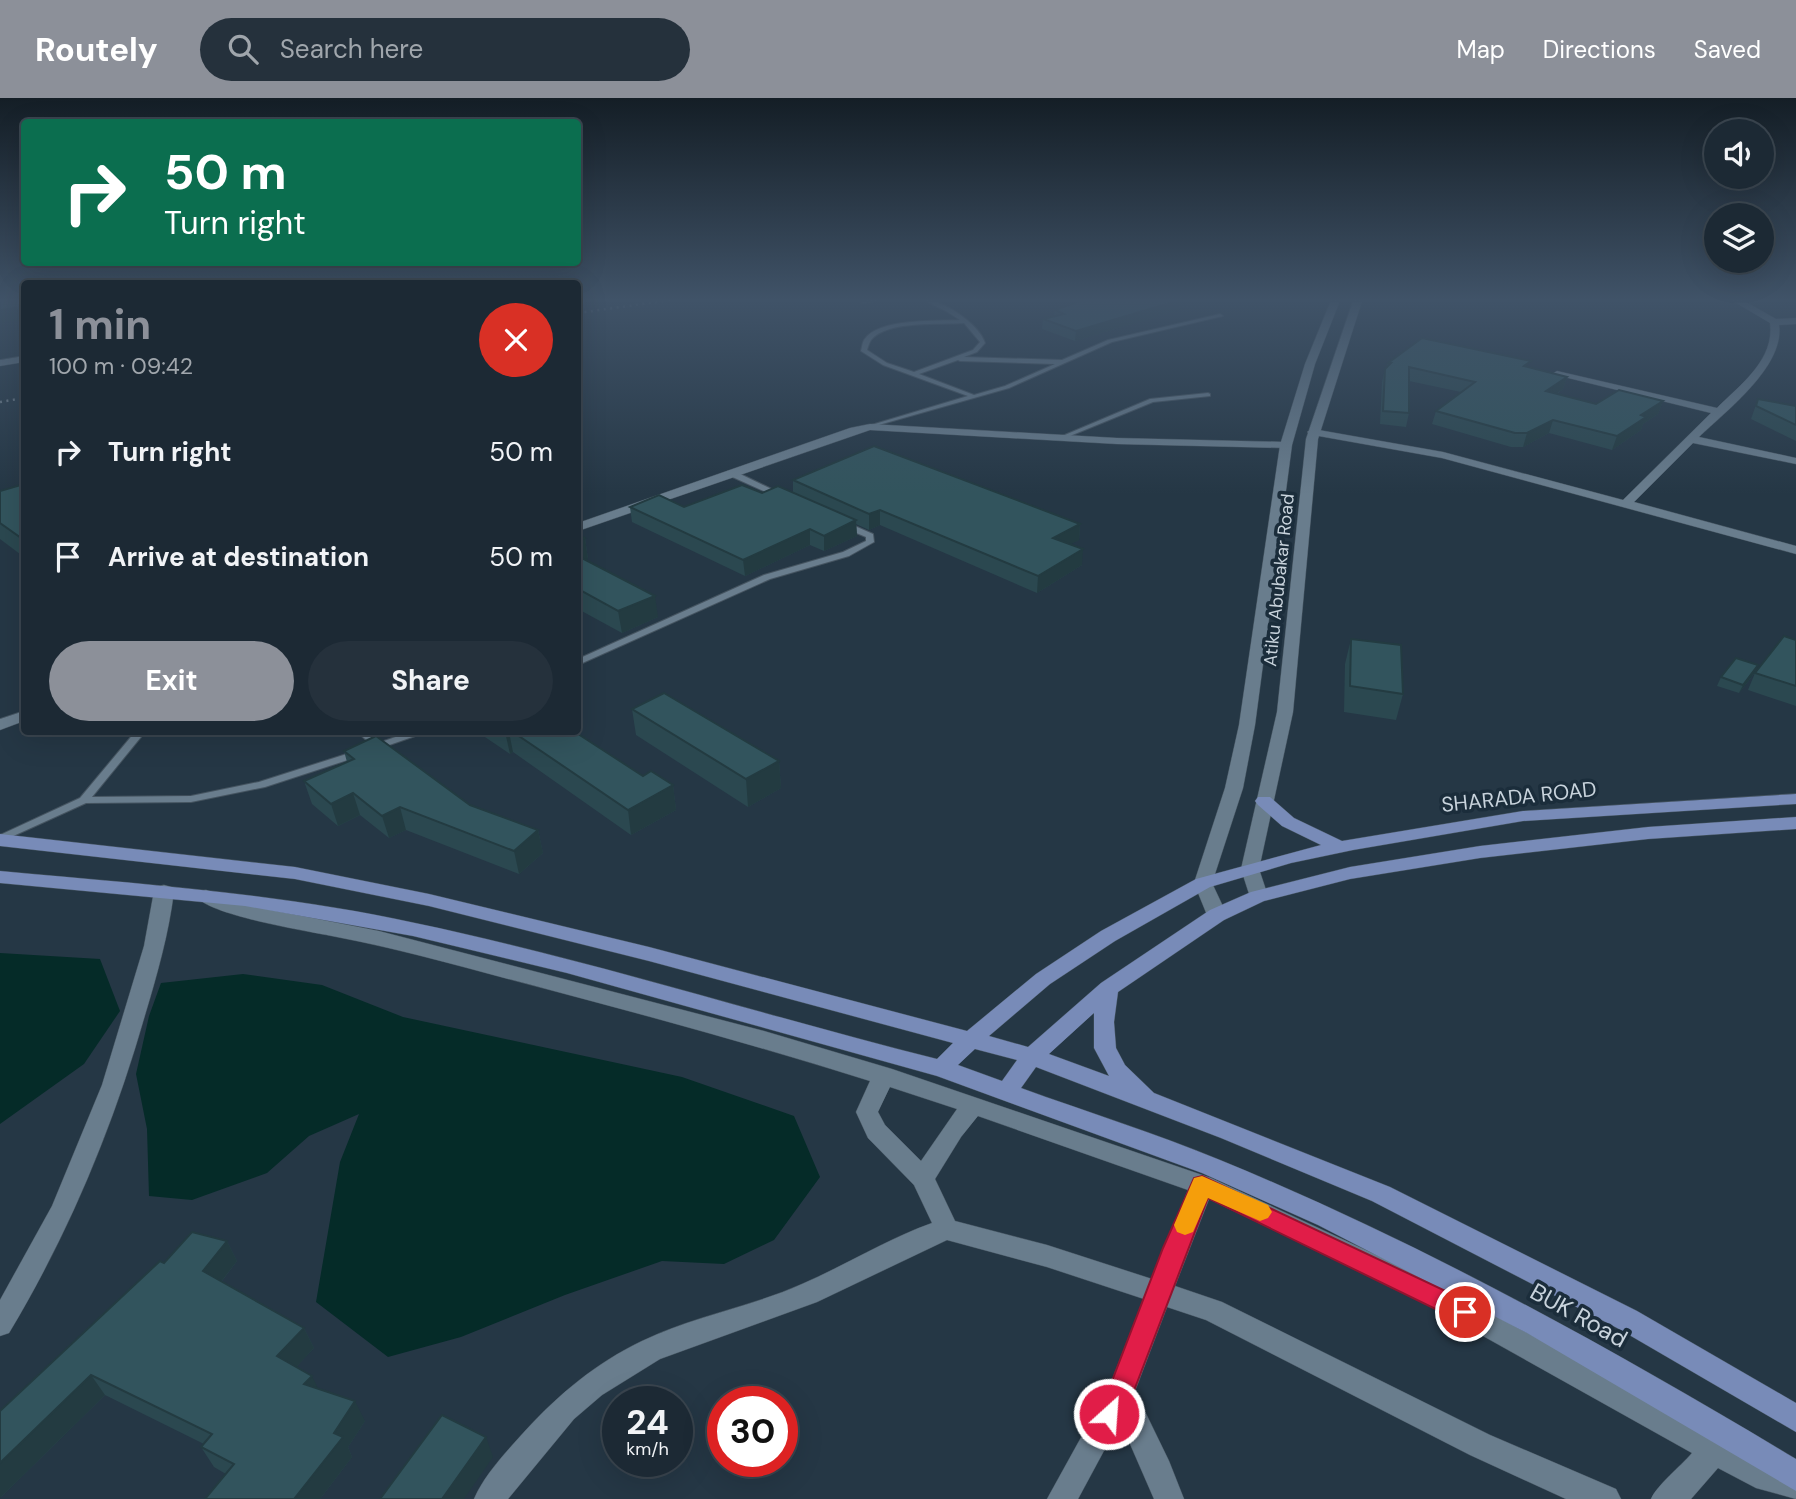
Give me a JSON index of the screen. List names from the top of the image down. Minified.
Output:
{"streets":{"main road":["SHARADA ROAD","BUK Road"],"street":["Atiku Abubakar Road"]},"crossings":[["Atiku Abubakar Road","SHARADA ROAD"],["SHARADA ROAD","BUK Road"]],"page":{"header":"Routely","search":"Search here","nav":["Map","Directions","Saved"],"turn":["50 m","Turn right"],"heading":["1 min","100 m · 09:42"],"list":[{"name":"Turn right","value":"50 m"},{"name":"Arrive at destination","value":"50 m"}],"buttons":["Exit","Share"],"speed":"24 km/h","limit":"30"}}
